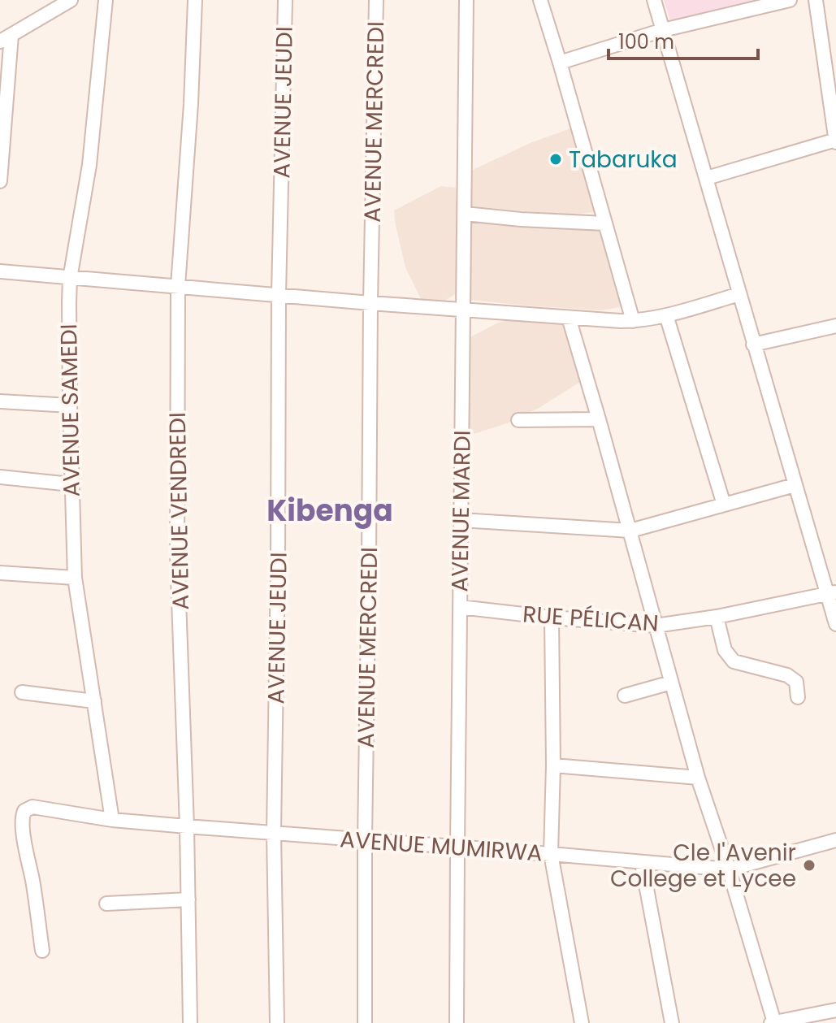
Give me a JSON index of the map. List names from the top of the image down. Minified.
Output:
{"streets":{"street":["AVENUE JEUDI","AVENUE MERCREDI","AVENUE SAMEDI","AVENUE VENDREDI","AVENUE MARDI","RUE PÉLICAN","AVENUE MUMIRWA"]},"crossings":[["AVENUE JEUDI","AVENUE MUMIRWA"],["AVENUE MERCREDI","AVENUE MUMIRWA"],["AVENUE SAMEDI","AVENUE MUMIRWA"],["AVENUE VENDREDI","AVENUE MUMIRWA"],["AVENUE MARDI","RUE PÉLICAN"],["AVENUE MARDI","AVENUE MUMIRWA"]],"districts":["Kibenga"],"places":["Tabaruka","Cle l'Avenir College et Lycee"],"scale_bar":"100 m"}
